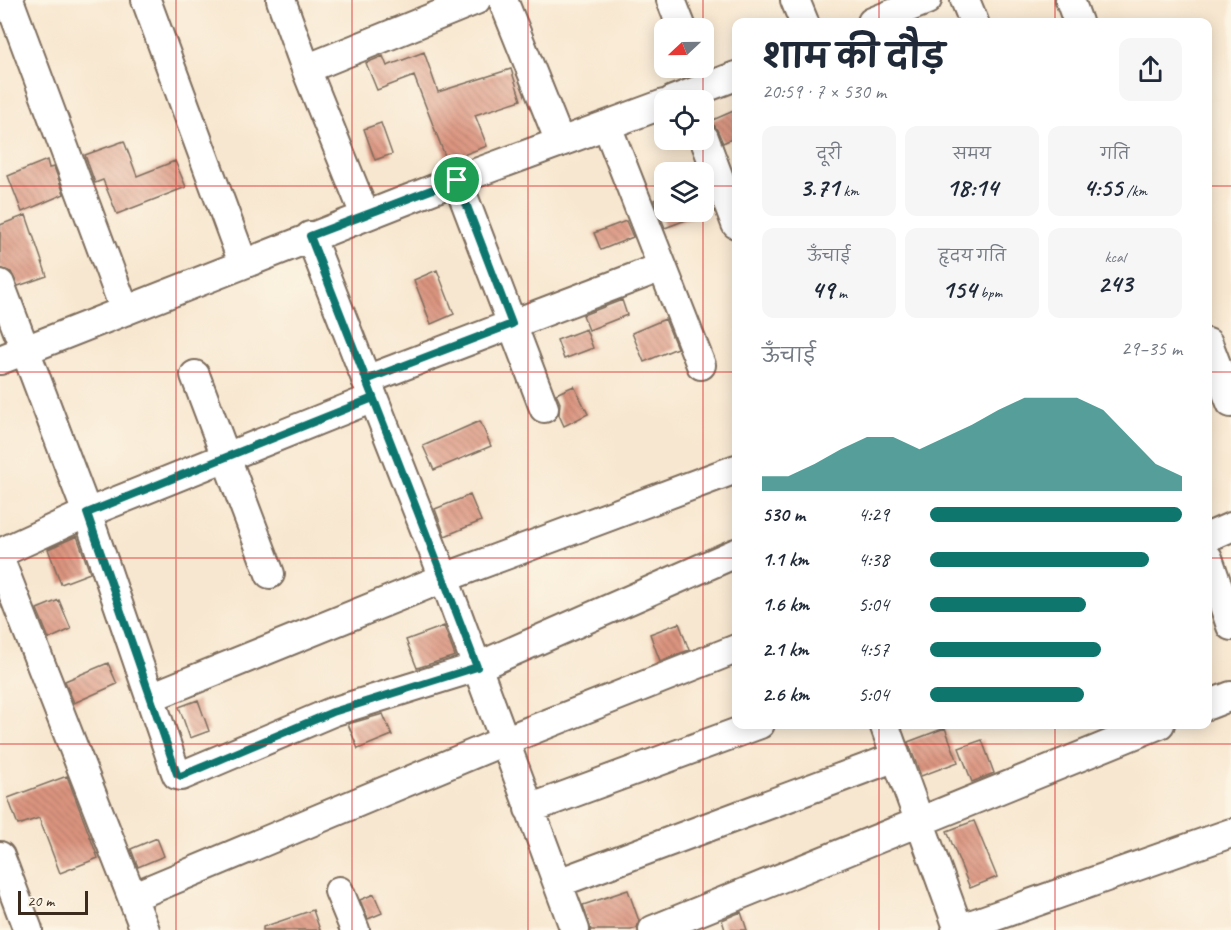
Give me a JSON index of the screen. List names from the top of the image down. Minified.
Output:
{"scale_bar":"20 m","north":"left","page":{"heading":["शाम की दौड़","20:59 · 7 × 530 m"],"stats":[["दूरी","3.71 km"],["समय","18:14"],["गति","4:55 /km"],["ऊँचाई","49 m"],["हृदय गति","154 bpm"],["kcal","243"]],"chart":["ऊँचाई","29–35 m"],"list":[{"name":"530 m","note":"4:29"},{"name":"1.1 km","note":"4:38"},{"name":"1.6 km","note":"5:04"},{"name":"2.1 km","note":"4:57"},{"name":"2.6 km","note":"5:04"}],"scale":"20 m"}}
